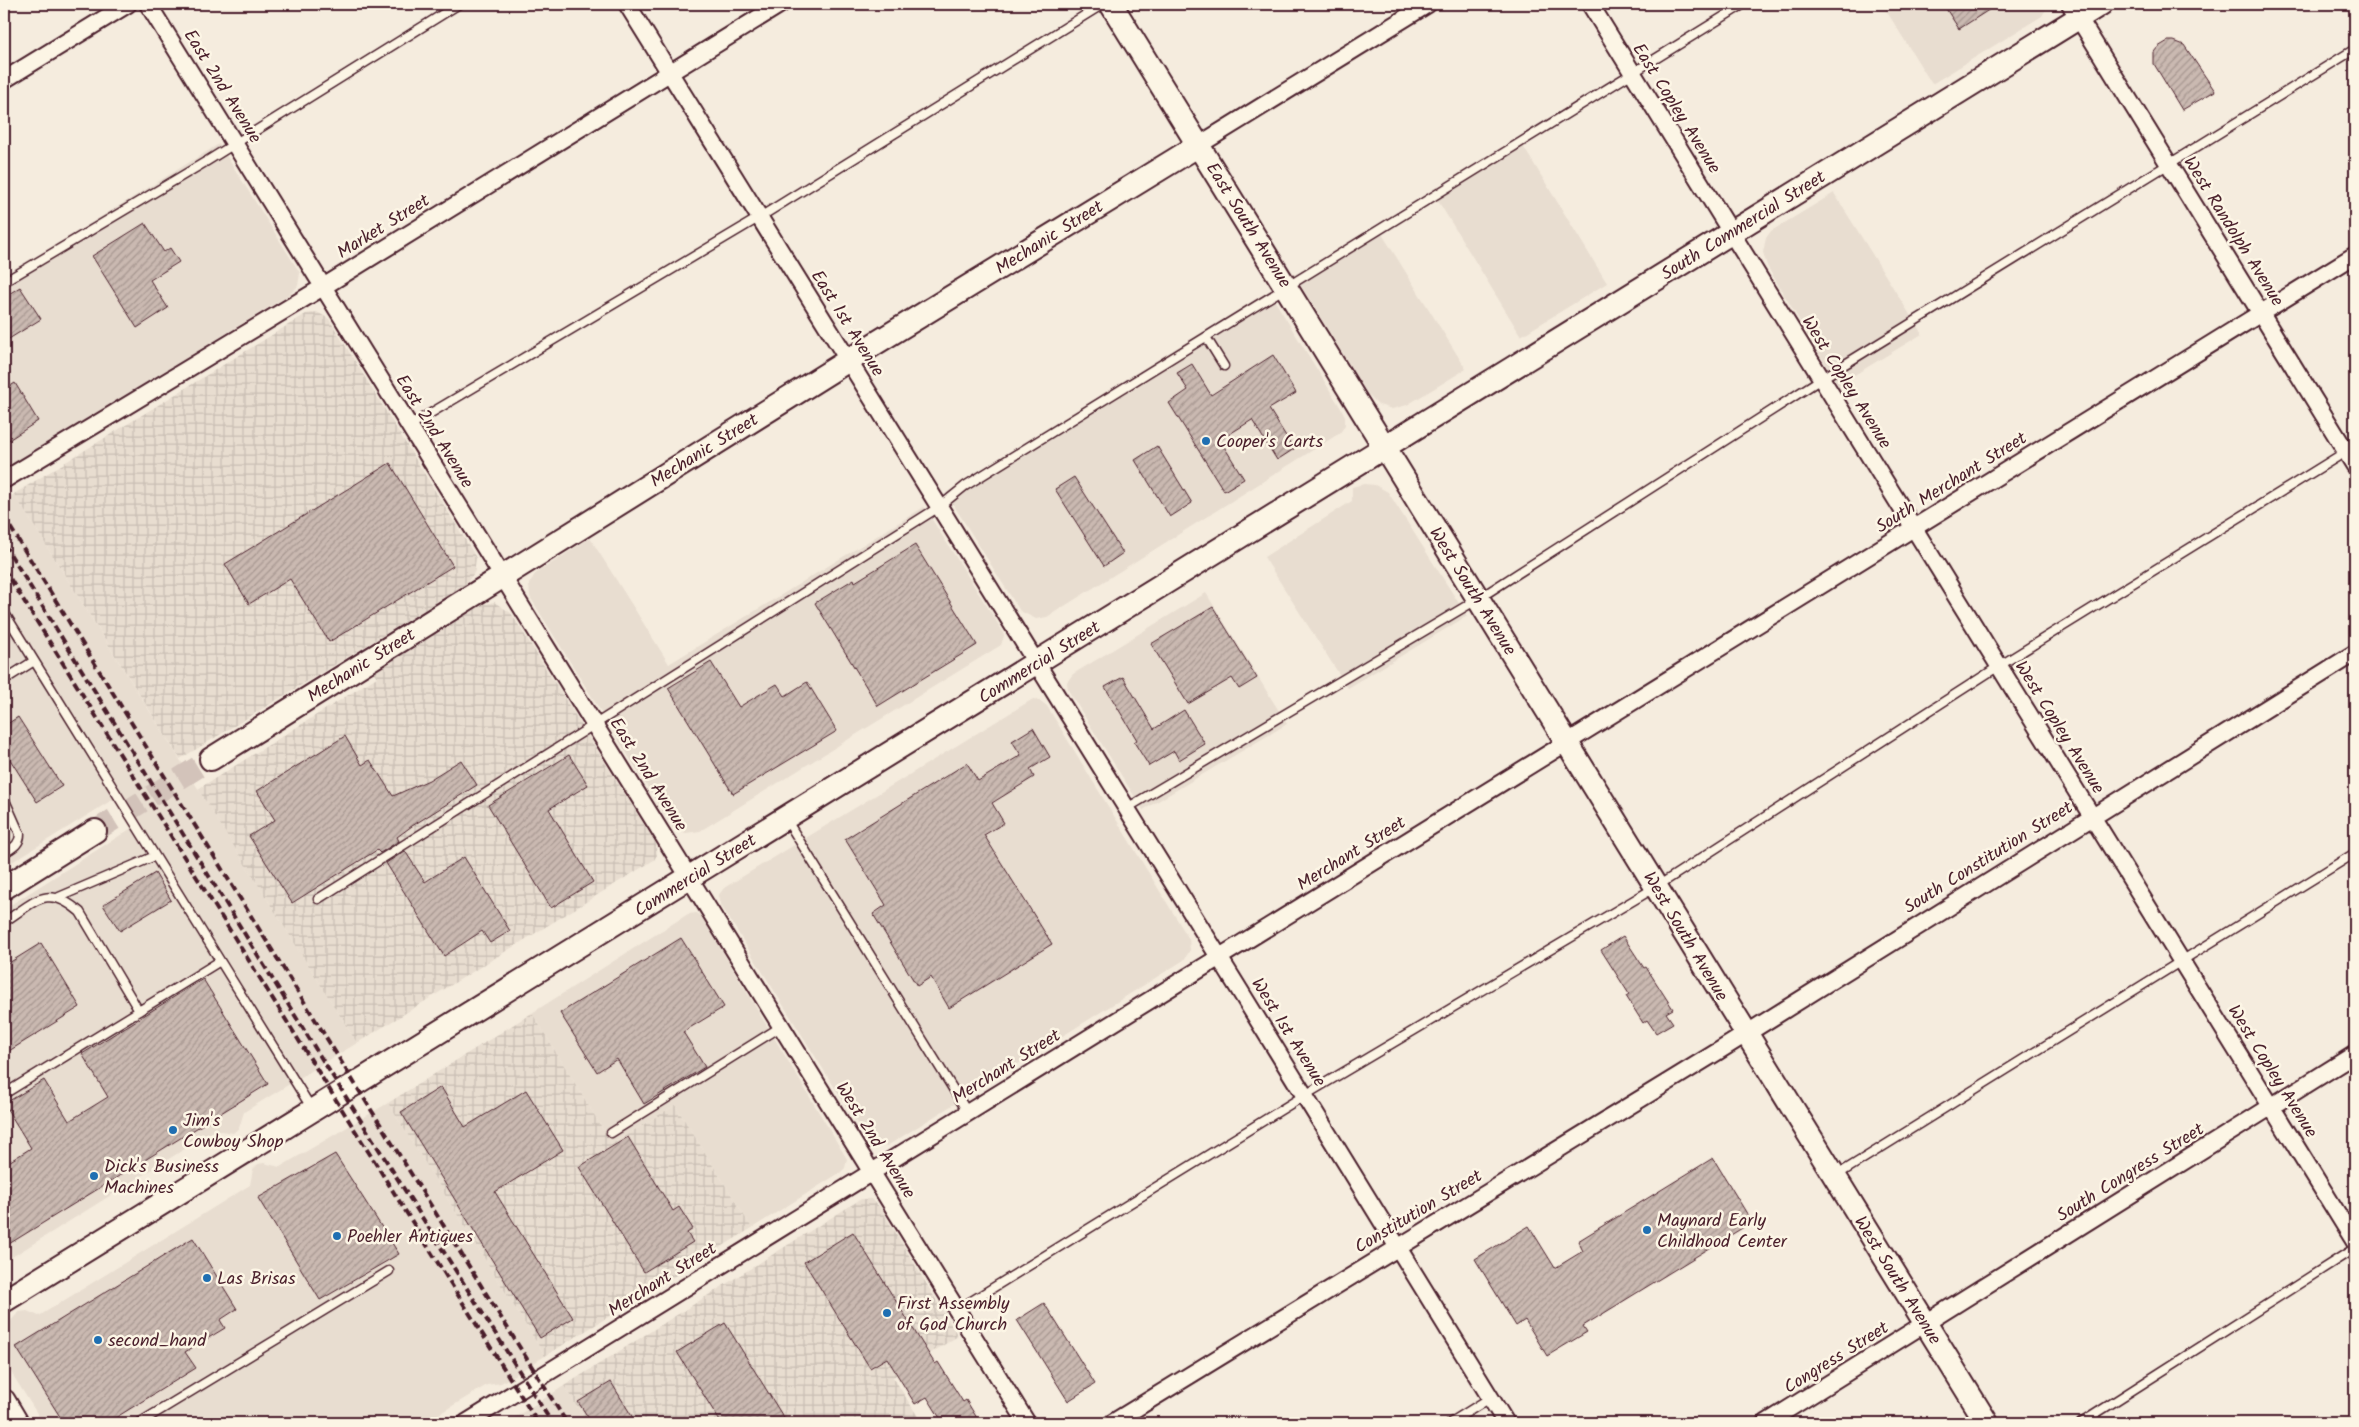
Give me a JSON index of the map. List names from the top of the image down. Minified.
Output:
{"streets":{"main road":["East South Avenue","South Commercial Street","Mechanic Street","West South Avenue","Commercial Street"],"street":["East 2nd Avenue","East Copley Avenue","Market Street","West Randolph Avenue","East 1st Avenue","West Copley Avenue","South Merchant Street","Merchant Street","South Constitution Street","West 1st Avenue","West 2nd Avenue","South Congress Street","Constitution Street","Congress Street"]},"crossings":[["East 2nd Avenue","Market Street"],["East 2nd Avenue","Mechanic Street"],["East 2nd Avenue","Commercial Street"],["East 2nd Avenue","West 2nd Avenue"],["East Copley Avenue","South Commercial Street"],["East Copley Avenue","West Copley Avenue"],["East South Avenue","South Commercial Street"],["East South Avenue","Mechanic Street"],["East South Avenue","West South Avenue"],["East South Avenue","Commercial Street"],["South Commercial Street","West Randolph Avenue"],["South Commercial Street","West Copley Avenue"],["South Commercial Street","West South Avenue"],["South Commercial Street","Commercial Street"],["Market Street","East 1st Avenue"],["West Randolph Avenue","South Merchant Street"],["Mechanic Street","East 1st Avenue"],["East 1st Avenue","Commercial Street"],["East 1st Avenue","West 1st Avenue"],["West Copley Avenue","South Merchant Street"],["West Copley Avenue","South Constitution Street"],["West Copley Avenue","South Congress Street"],["South Merchant Street","West South Avenue"],["South Merchant Street","Merchant Street"],["West South Avenue","Commercial Street"],["West South Avenue","Merchant Street"],["West South Avenue","South Constitution Street"],["West South Avenue","South Congress Street"],["West South Avenue","Constitution Street"],["West South Avenue","Congress Street"],["Commercial Street","West 1st Avenue"],["Commercial Street","West 2nd Avenue"],["Merchant Street","West 1st Avenue"],["Merchant Street","West 2nd Avenue"],["South Constitution Street","Constitution Street"],["West 1st Avenue","Constitution Street"],["South Congress Street","Congress Street"]],"places":["Cooper's Carts","Jim's Cowboy Shop","Dick's Business Machines","Maynard Early Childhood Center","Poehler Antiques","Las Brisas","First Assembly of God Church","second_hand"]}
